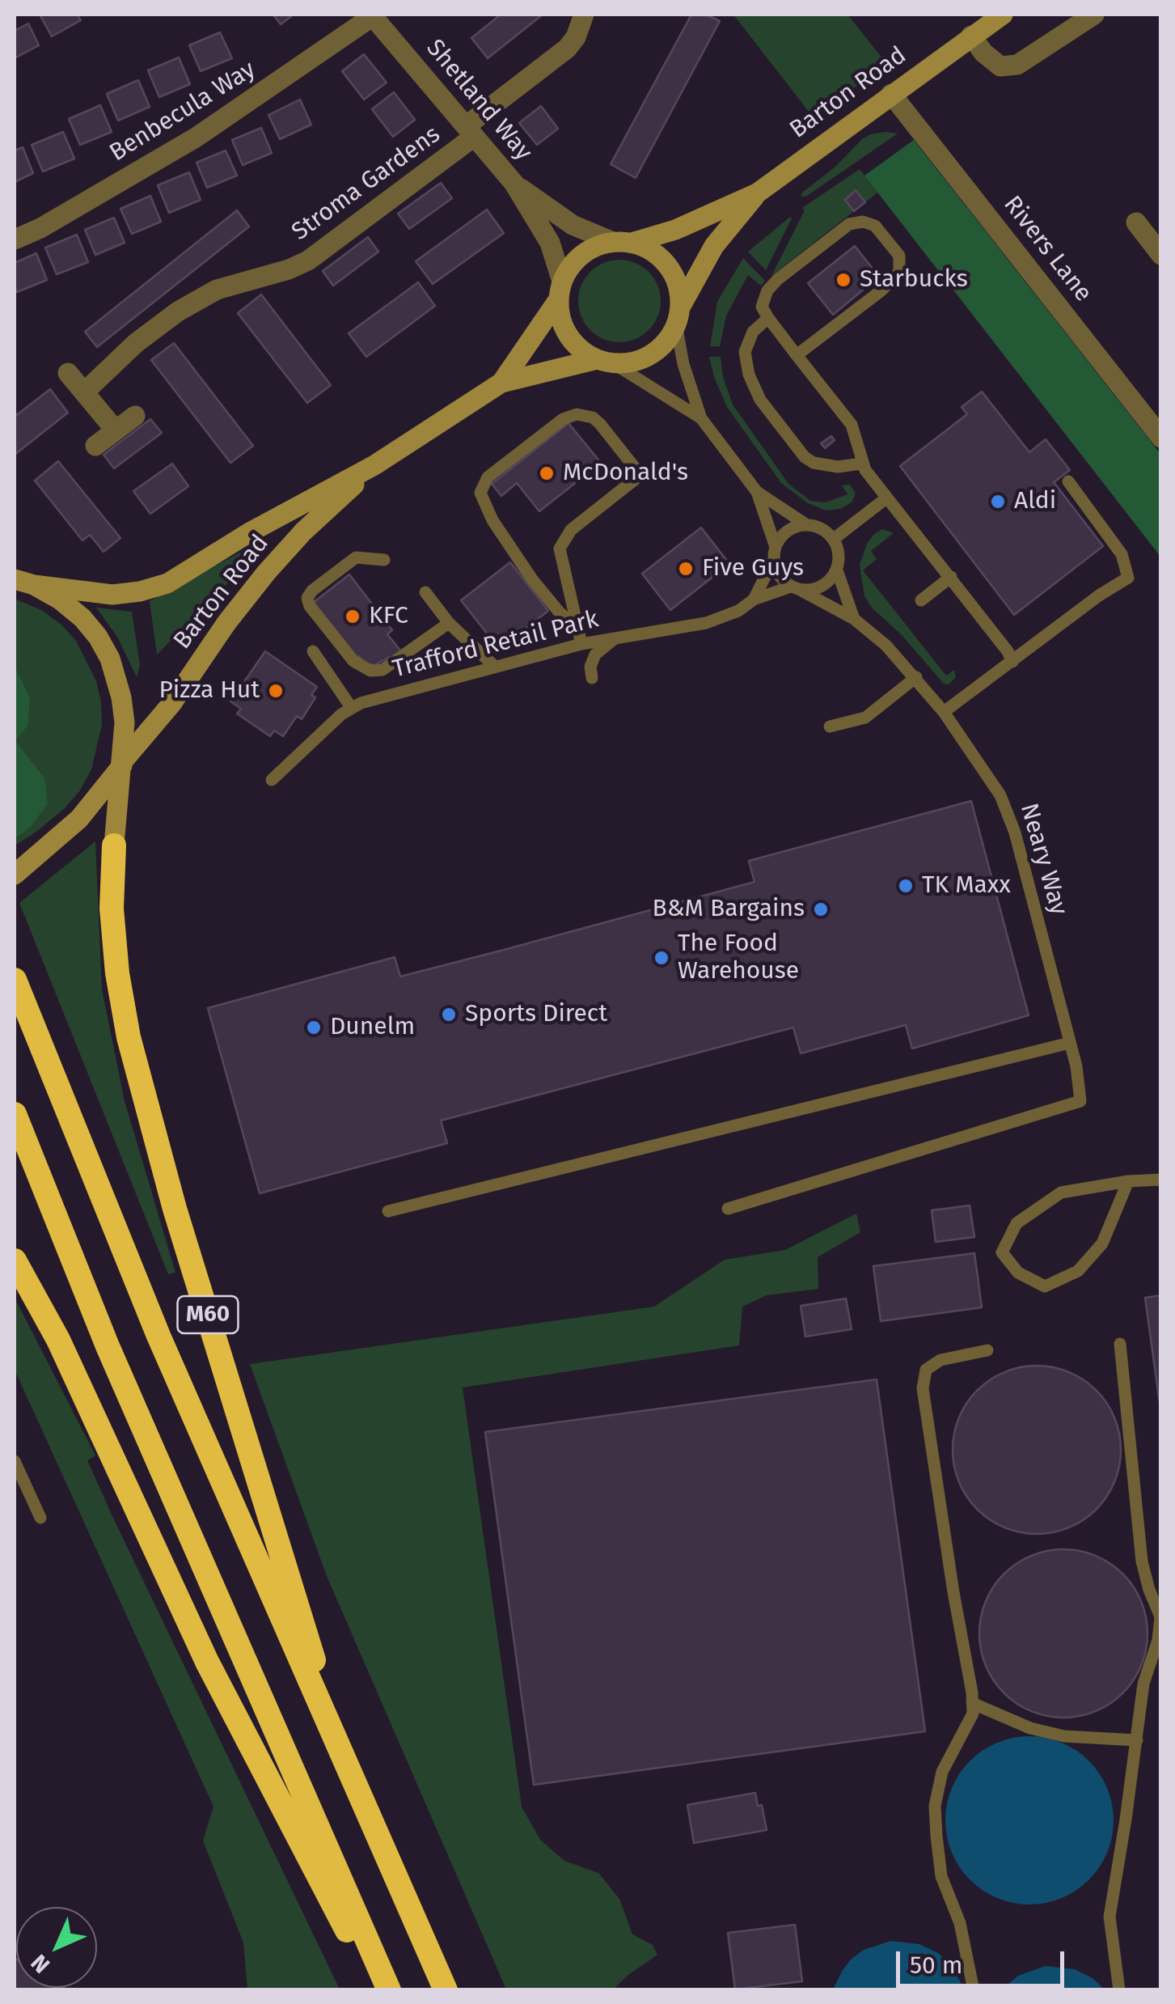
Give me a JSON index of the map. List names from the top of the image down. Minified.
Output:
{"streets":{"highway":["M60"],"main road":["Barton Road"],"street":["Shetland Way","Benbecula Way","Stroma Gardens","Rivers Lane"],"lane":["Trafford Retail Park","Neary Way"]},"crossings":[["Barton Road","Shetland Way"],["Barton Road","Rivers Lane"],["Shetland Way","Benbecula Way"],["Shetland Way","Stroma Gardens"],["Trafford Retail Park","Neary Way"]],"places":["Starbucks","McDonald's","Aldi","Five Guys","KFC","Pizza Hut","TK Maxx","B&M Bargains","The Food Warehouse","Sports Direct","Dunelm"],"scale_bar":"50 m","north":"bottom left"}
